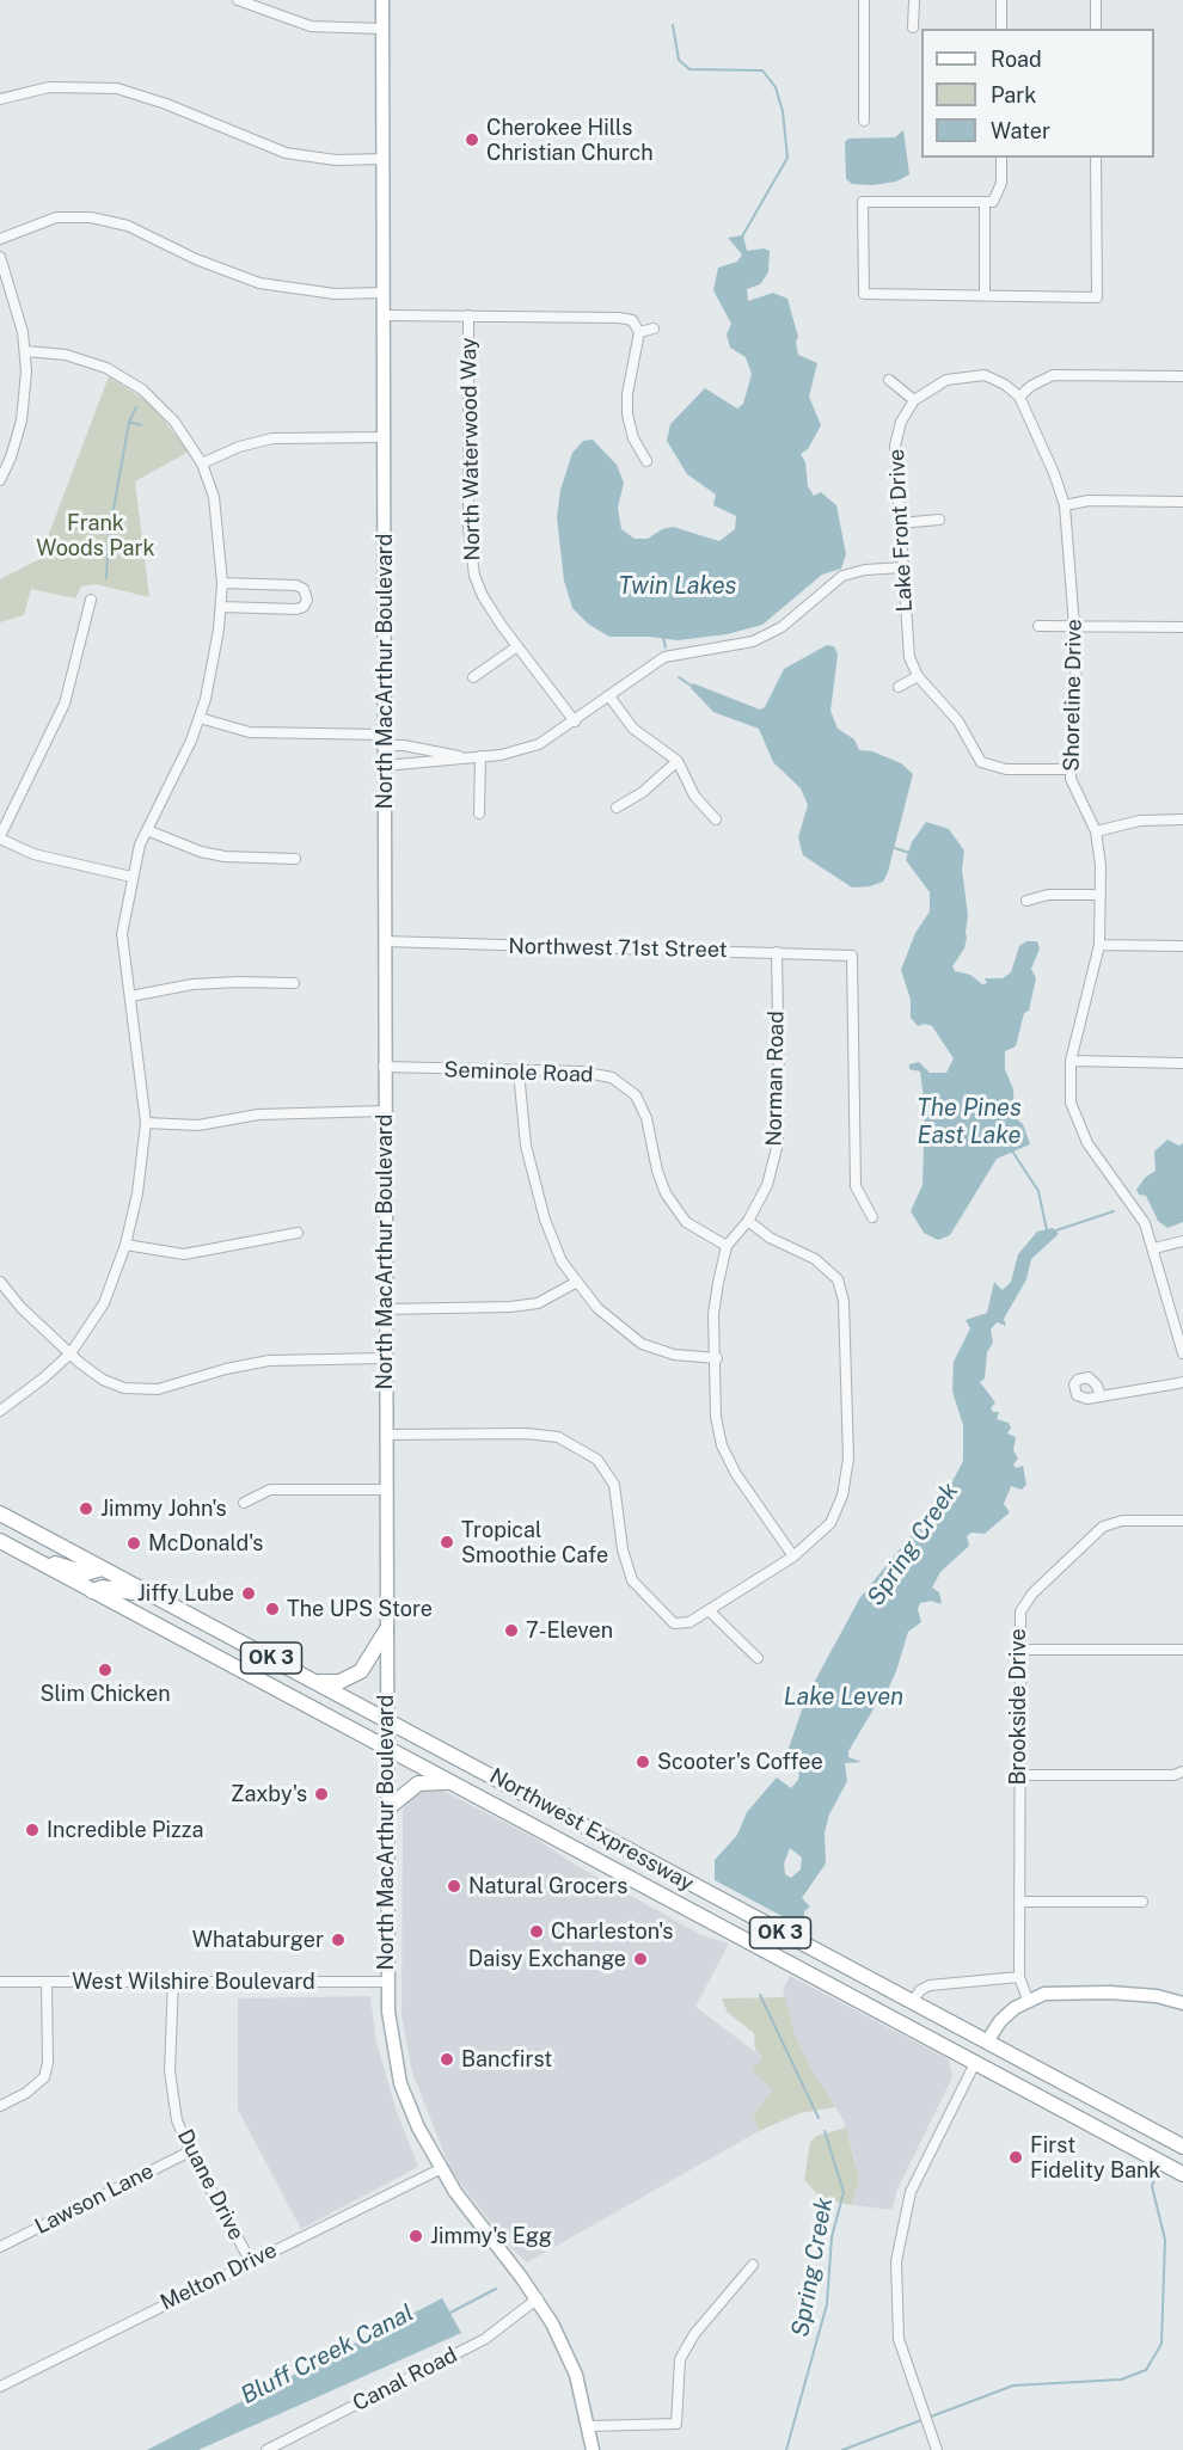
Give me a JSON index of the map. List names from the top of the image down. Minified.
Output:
{"streets":{"highway":["OK 3","Northwest Expressway"],"main road":["North MacArthur Boulevard"],"street":["North Waterwood Way","Lake Front Drive","Shoreline Drive","Northwest 71st Street","Seminole Road","Norman Road","Brookside Drive","West Wilshire Boulevard","Duane Drive","Lawson Lane","Melton Drive","Canal Road"]},"crossings":[["Lake Front Drive","Shoreline Drive"],["North MacArthur Boulevard","Northwest 71st Street"],["North MacArthur Boulevard","Seminole Road"],["North MacArthur Boulevard","Northwest Expressway"],["North MacArthur Boulevard","West Wilshire Boulevard"],["North MacArthur Boulevard","Melton Drive"],["North MacArthur Boulevard","Canal Road"],["Northwest 71st Street","Norman Road"],["Seminole Road","Norman Road"],["West Wilshire Boulevard","Duane Drive"],["Duane Drive","Lawson Lane"],["Duane Drive","Melton Drive"]],"water":["Twin Lakes","The Pines East Lake","Spring Creek","Lake Leven","Bluff Creek Canal"],"parks":["Frank Woods Park"],"places":["Cherokee Hills Christian Church","Jimmy John's","Tropical Smoothie Cafe","McDonald's","Jiffy Lube","The UPS Store","7-Eleven","Slim Chicken","Scooter's Coffee","Zaxby's","Incredible Pizza","Natural Grocers","Charleston's","Whataburger","Daisy Exchange","Bancfirst","First Fidelity Bank","Jimmy's Egg"],"legend":["Road","Park","Water"]}
